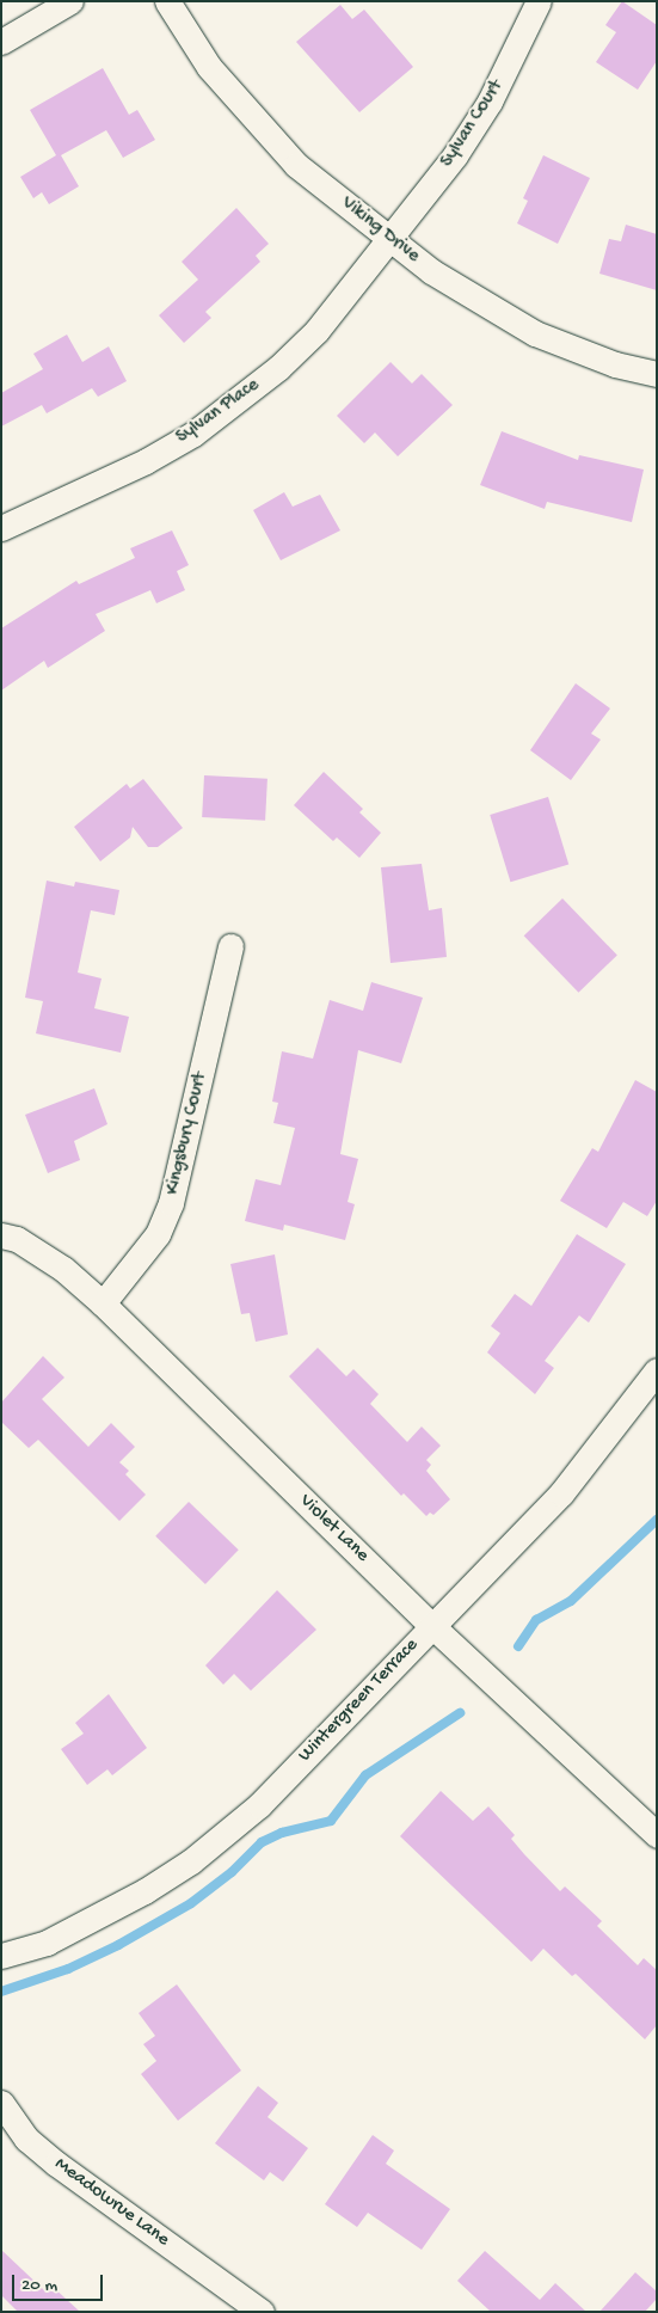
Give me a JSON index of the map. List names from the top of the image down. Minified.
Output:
{"streets":{"street":["Sylvan Court","Viking Drive","Sylvan Place","Kingsbury Court","Violet Lane","Wintergreen Terrace","Meadowrue Lane"]},"crossings":[["Sylvan Court","Viking Drive"],["Sylvan Court","Sylvan Place"],["Viking Drive","Sylvan Place"],["Kingsbury Court","Violet Lane"],["Violet Lane","Wintergreen Terrace"]],"scale_bar":"20 m"}
